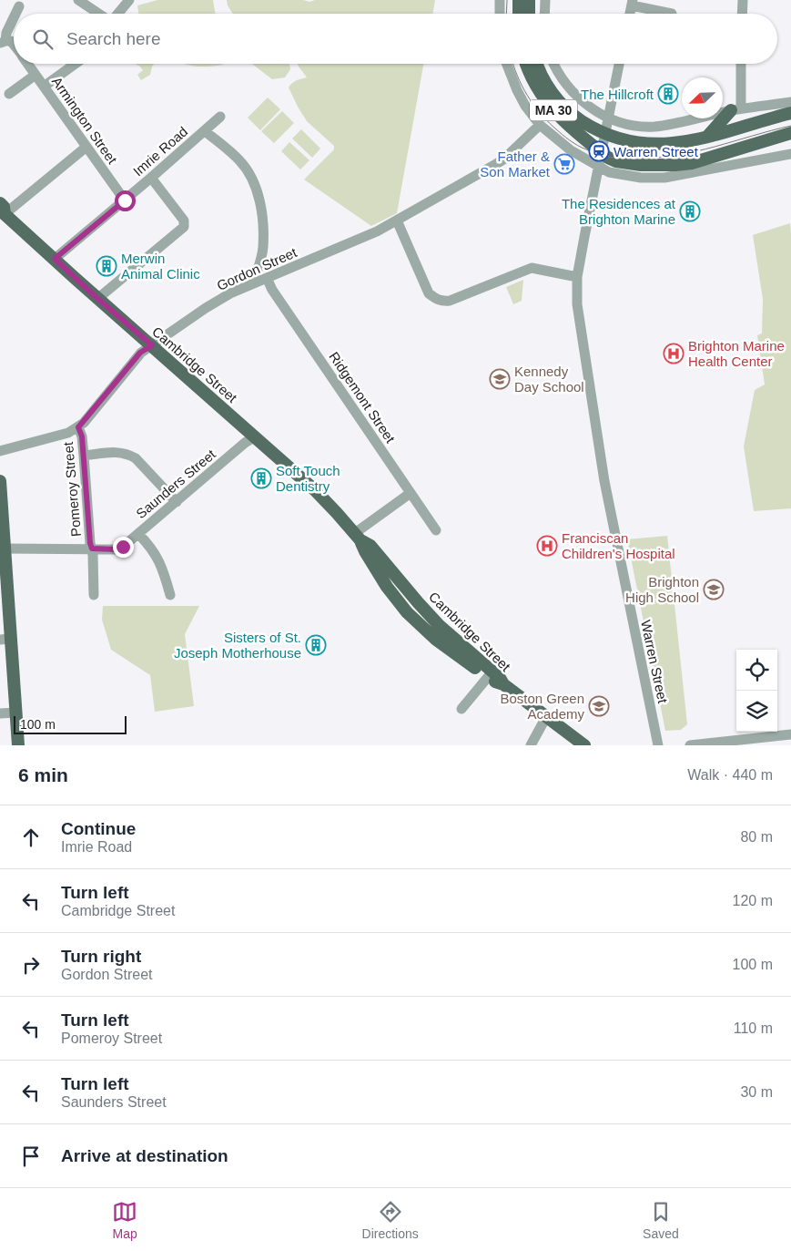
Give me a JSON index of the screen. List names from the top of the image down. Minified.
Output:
{"streets":{"main road":["MA 30","Cambridge Street"],"street":["Armington Street","Imrie Road","Gordon Street","Ridgemont Street","Saunders Street","Pomeroy Street","Warren Street"]},"crossings":[["MA 30","Warren Street"],["Armington Street","Imrie Road"],["Imrie Road","Cambridge Street"],["Gordon Street","Cambridge Street"],["Gordon Street","Ridgemont Street"],["Gordon Street","Pomeroy Street"],["Cambridge Street","Saunders Street"],["Saunders Street","Pomeroy Street"]],"places":{"building":["The Hillcroft","The Residences at Brighton Marine","Merwin Animal Clinic","Soft Touch Dentistry","Sisters of St. Joseph Motherhouse"],"station":["Warren Street"],"supermarket":["Father & Son Market"],"hospital":["Brighton Marine Health Center","Franciscan Children's Hospital"],"school or university":["Kennedy Day School","Brighton High School","Boston Green Academy"]},"scale_bar":"100 m","north":"bottom left","page":{"search":"Search here","scale":"100 m","heading":["6 min","Walk · 440 m"],"list":[["Continue","Imrie Road","80 m"],["Turn left","Cambridge Street","120 m"],["Turn right","Gordon Street","100 m"],["Turn left","Pomeroy Street","110 m"],["Turn left","Saunders Street","30 m"],"Arrive at destination"],"nav":["Map","Directions","Saved"]}}
